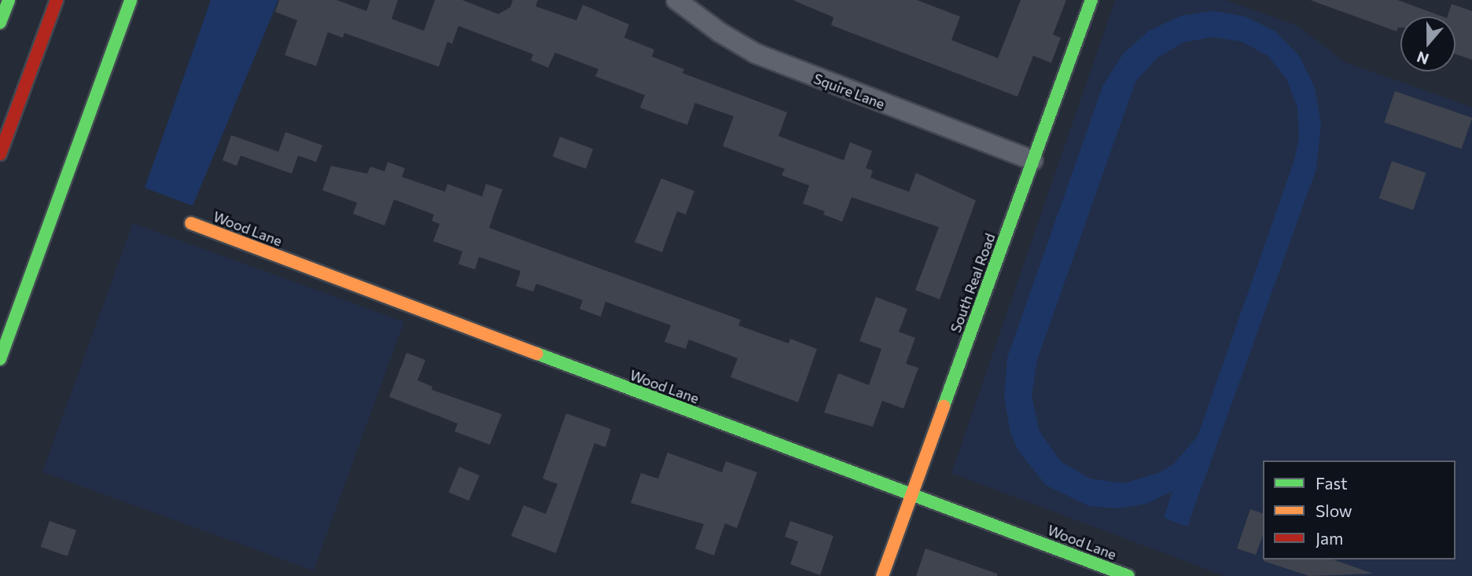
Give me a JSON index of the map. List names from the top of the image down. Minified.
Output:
{"streets":{"main road":["Wood Lane","South Real Road"],"street":["Squire Lane"]},"crossings":[["Squire Lane","South Real Road"],["Wood Lane","South Real Road"]],"legend":["Fast","Slow","Jam"],"north":"bottom"}
